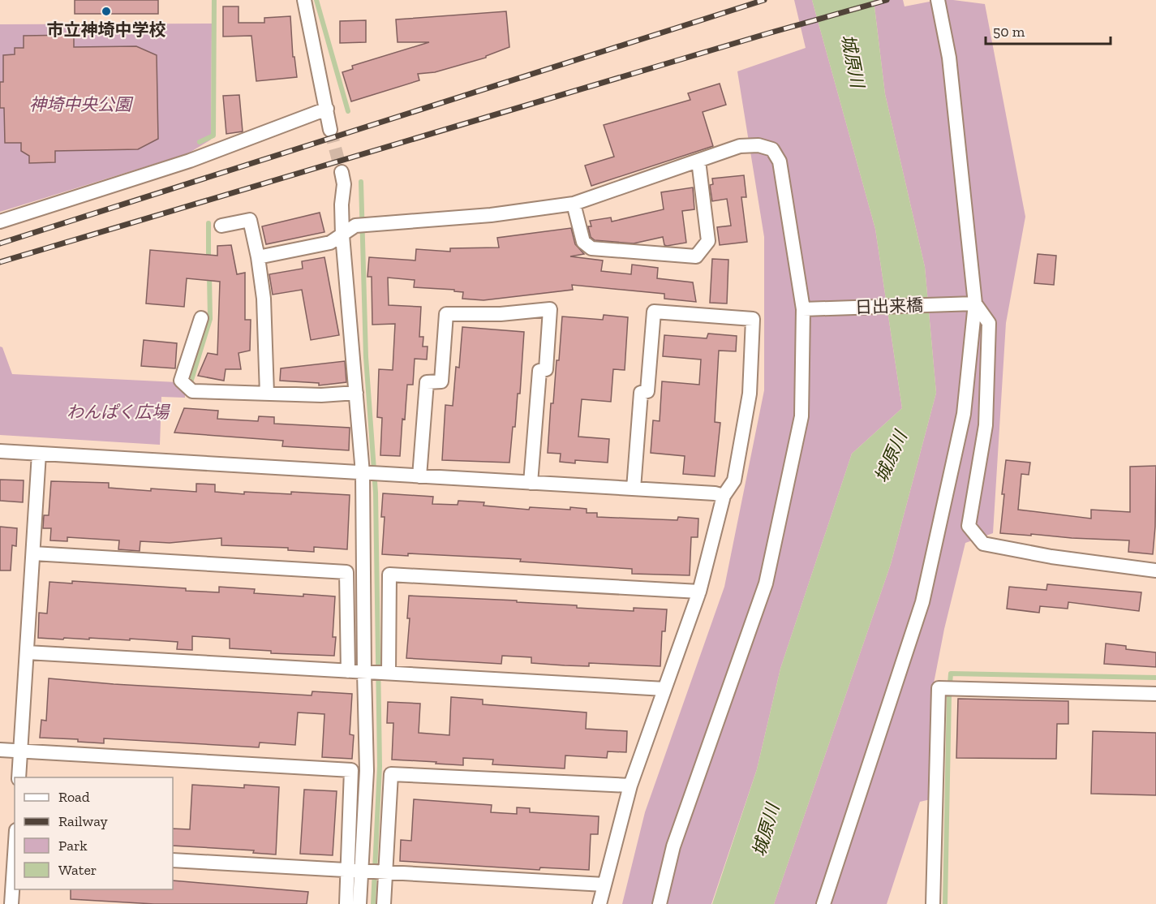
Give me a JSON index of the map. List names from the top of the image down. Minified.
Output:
{"streets":{"street":["日出来橋"]},"water":["城原川"],"parks":["神埼中央公園","わんぱく広場"],"places":["市立神埼中学校"],"legend":["Road","Railway","Park","Water"],"scale_bar":"50 m"}
